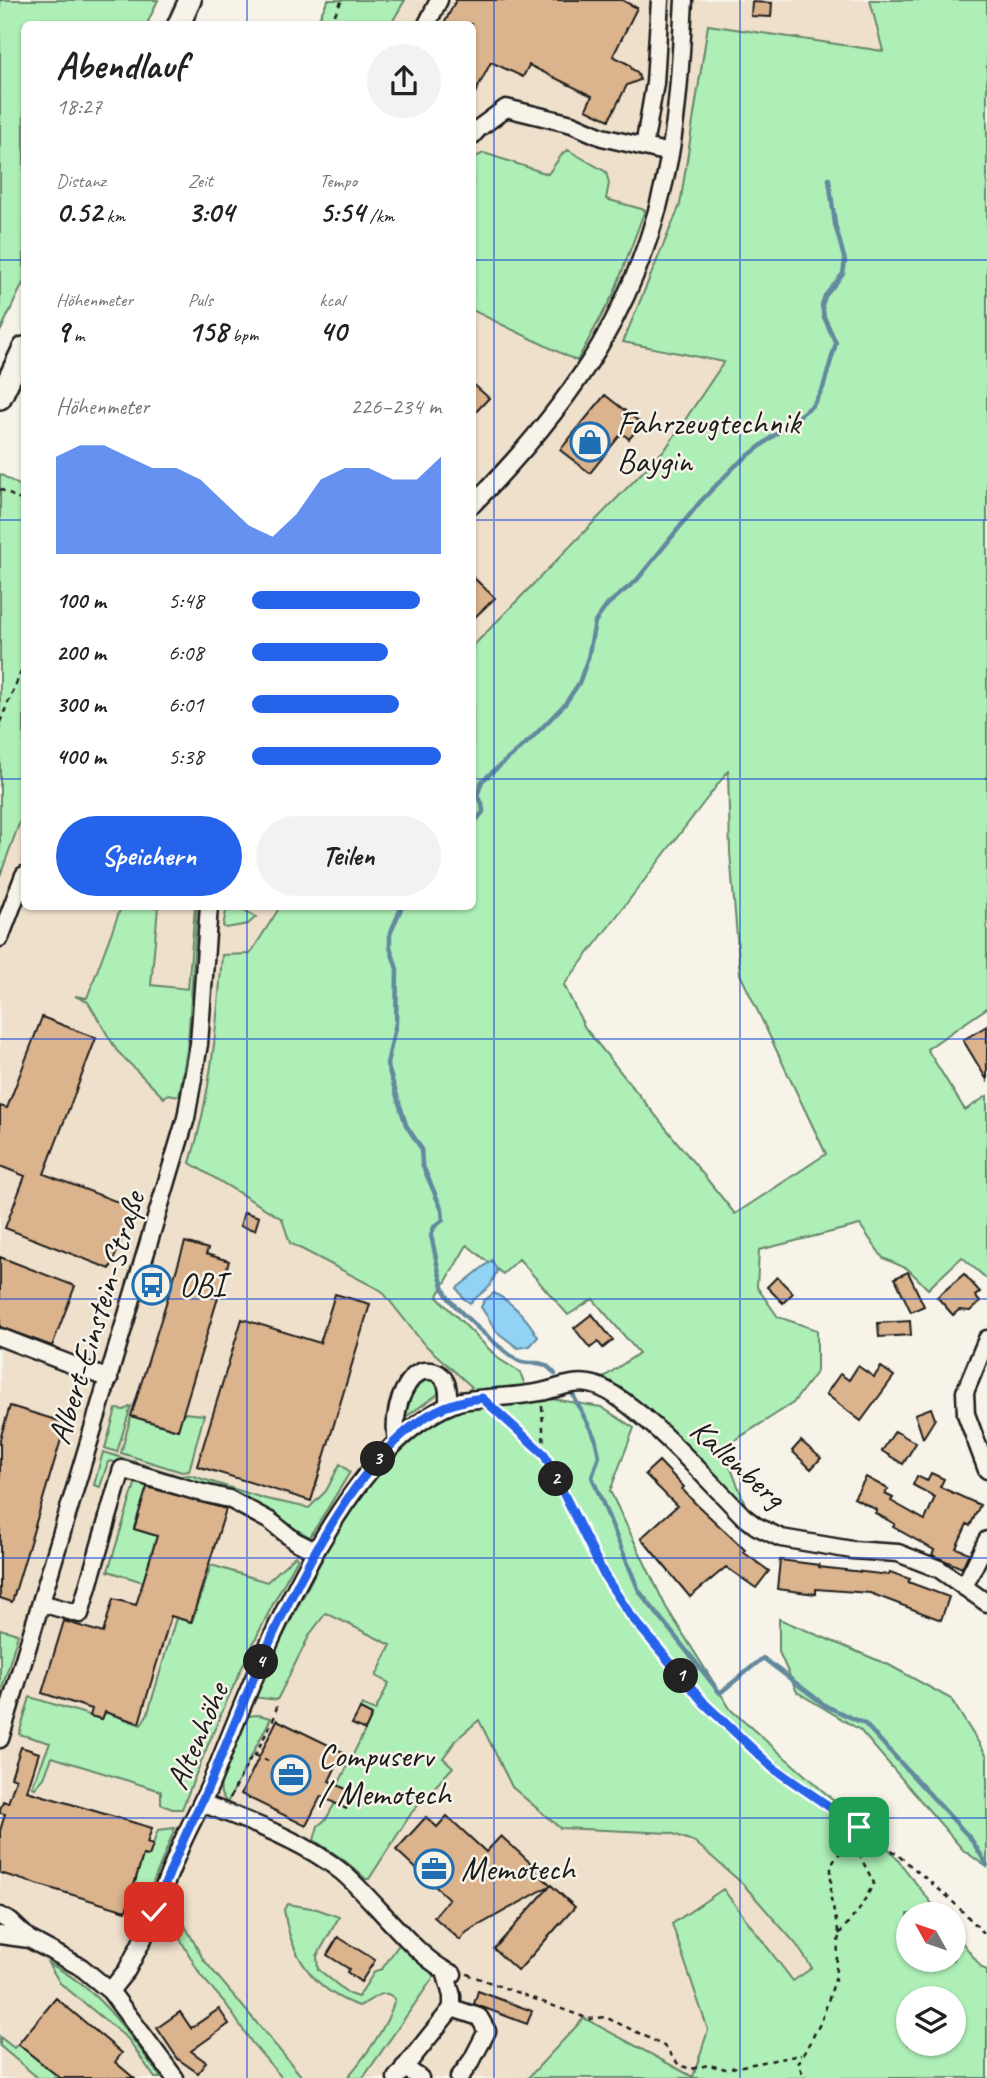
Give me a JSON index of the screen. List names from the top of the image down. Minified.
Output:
{"streets":{"street":["Albert-Einstein-Straße","Kallenberg","Altenhöhe"]},"crossings":[["Kallenberg","Altenhöhe"]],"places":{"shop":["Fahrzeugtechnik Baygin"],"bus stop":["OBI"],"office":["Compuserv / Memotech","Memotech"]},"north":"top left","page":{"heading":["Abendlauf","18:27"],"stats":[["Distanz","0.52 km"],["Zeit","3:04"],["Tempo","5:54 /km"],["Höhenmeter","9 m"],["Puls","158 bpm"],["kcal","40"]],"chart":["Höhenmeter","226–234 m"],"list":[{"name":"100 m","note":"5:48"},{"name":"200 m","note":"6:08"},{"name":"300 m","note":"6:01"},{"name":"400 m","note":"5:38"}],"buttons":["Speichern","Teilen"],"pins":["3","2","4","1"]}}
